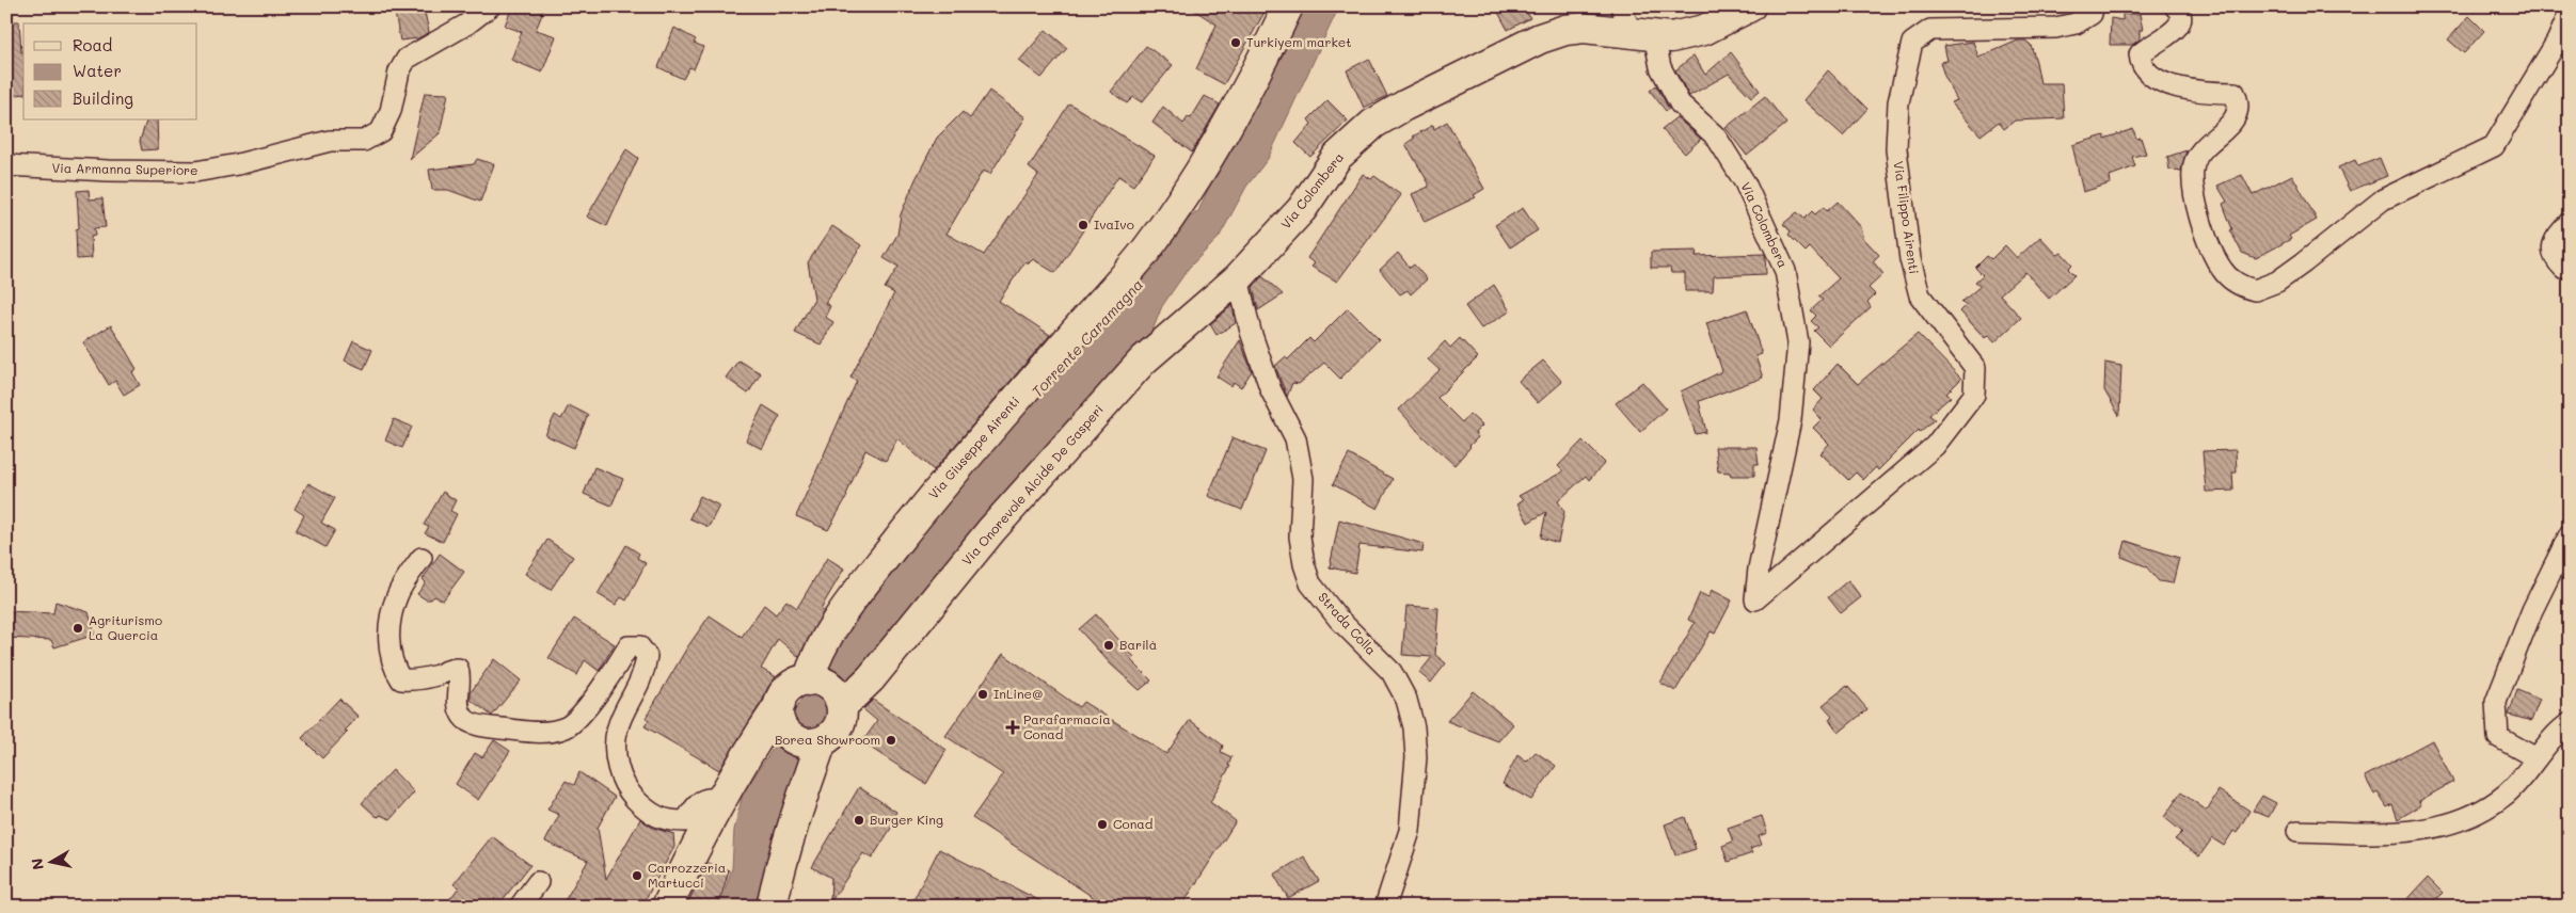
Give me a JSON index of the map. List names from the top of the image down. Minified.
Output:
{"streets":{"main road":["Via Colombera","Via Giuseppe Airenti","Via Onorevole Alcide De Gasperi"],"street":["Via Armanna Superiore","Via Filippo Airenti","Strada Colla"]},"crossings":[["Via Colombera","Via Filippo Airenti"],["Via Colombera","Via Onorevole Alcide De Gasperi"],["Via Colombera","Strada Colla"],["Via Giuseppe Airenti","Via Onorevole Alcide De Gasperi"],["Via Onorevole Alcide De Gasperi","Strada Colla"]],"water":["Torrente Caramagna"],"places":{"other":["Turkiyem market","IvaIvo","Agriturismo La Quercia","Barilà","InLine@","Borea Showroom","Burger King","Conad","Carrozzeria Martucci"],"health":["Parafarmacia Conad"]},"legend":["Road","Water","Building"],"north":"left"}
